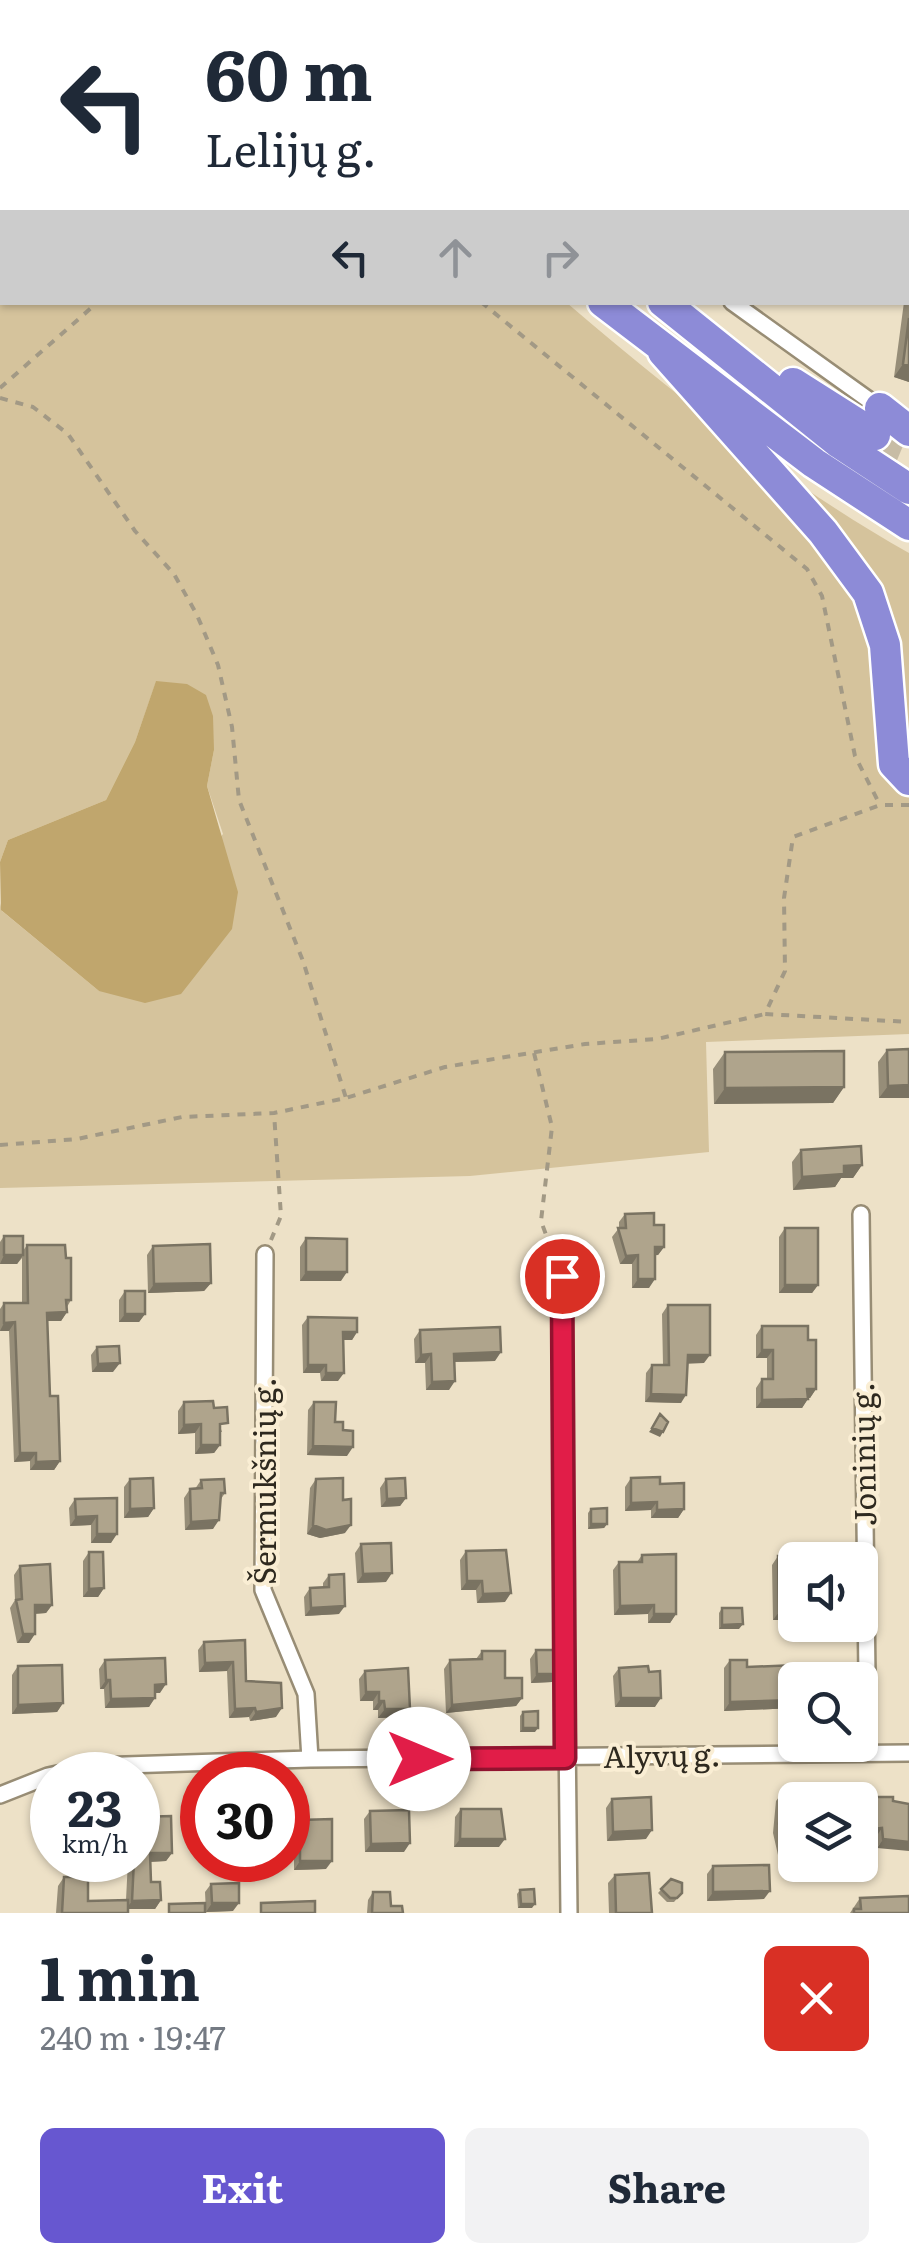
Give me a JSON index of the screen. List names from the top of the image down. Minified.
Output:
{"streets":{"street":["Joninių g.","Šermukšnių g.","Alyvų g."]},"page":{"turn":["60 m","Lelijų g."],"speed":"23 km/h","limit":"30","heading":["1 min","240 m · 19:47"],"buttons":["Exit","Share"]}}
